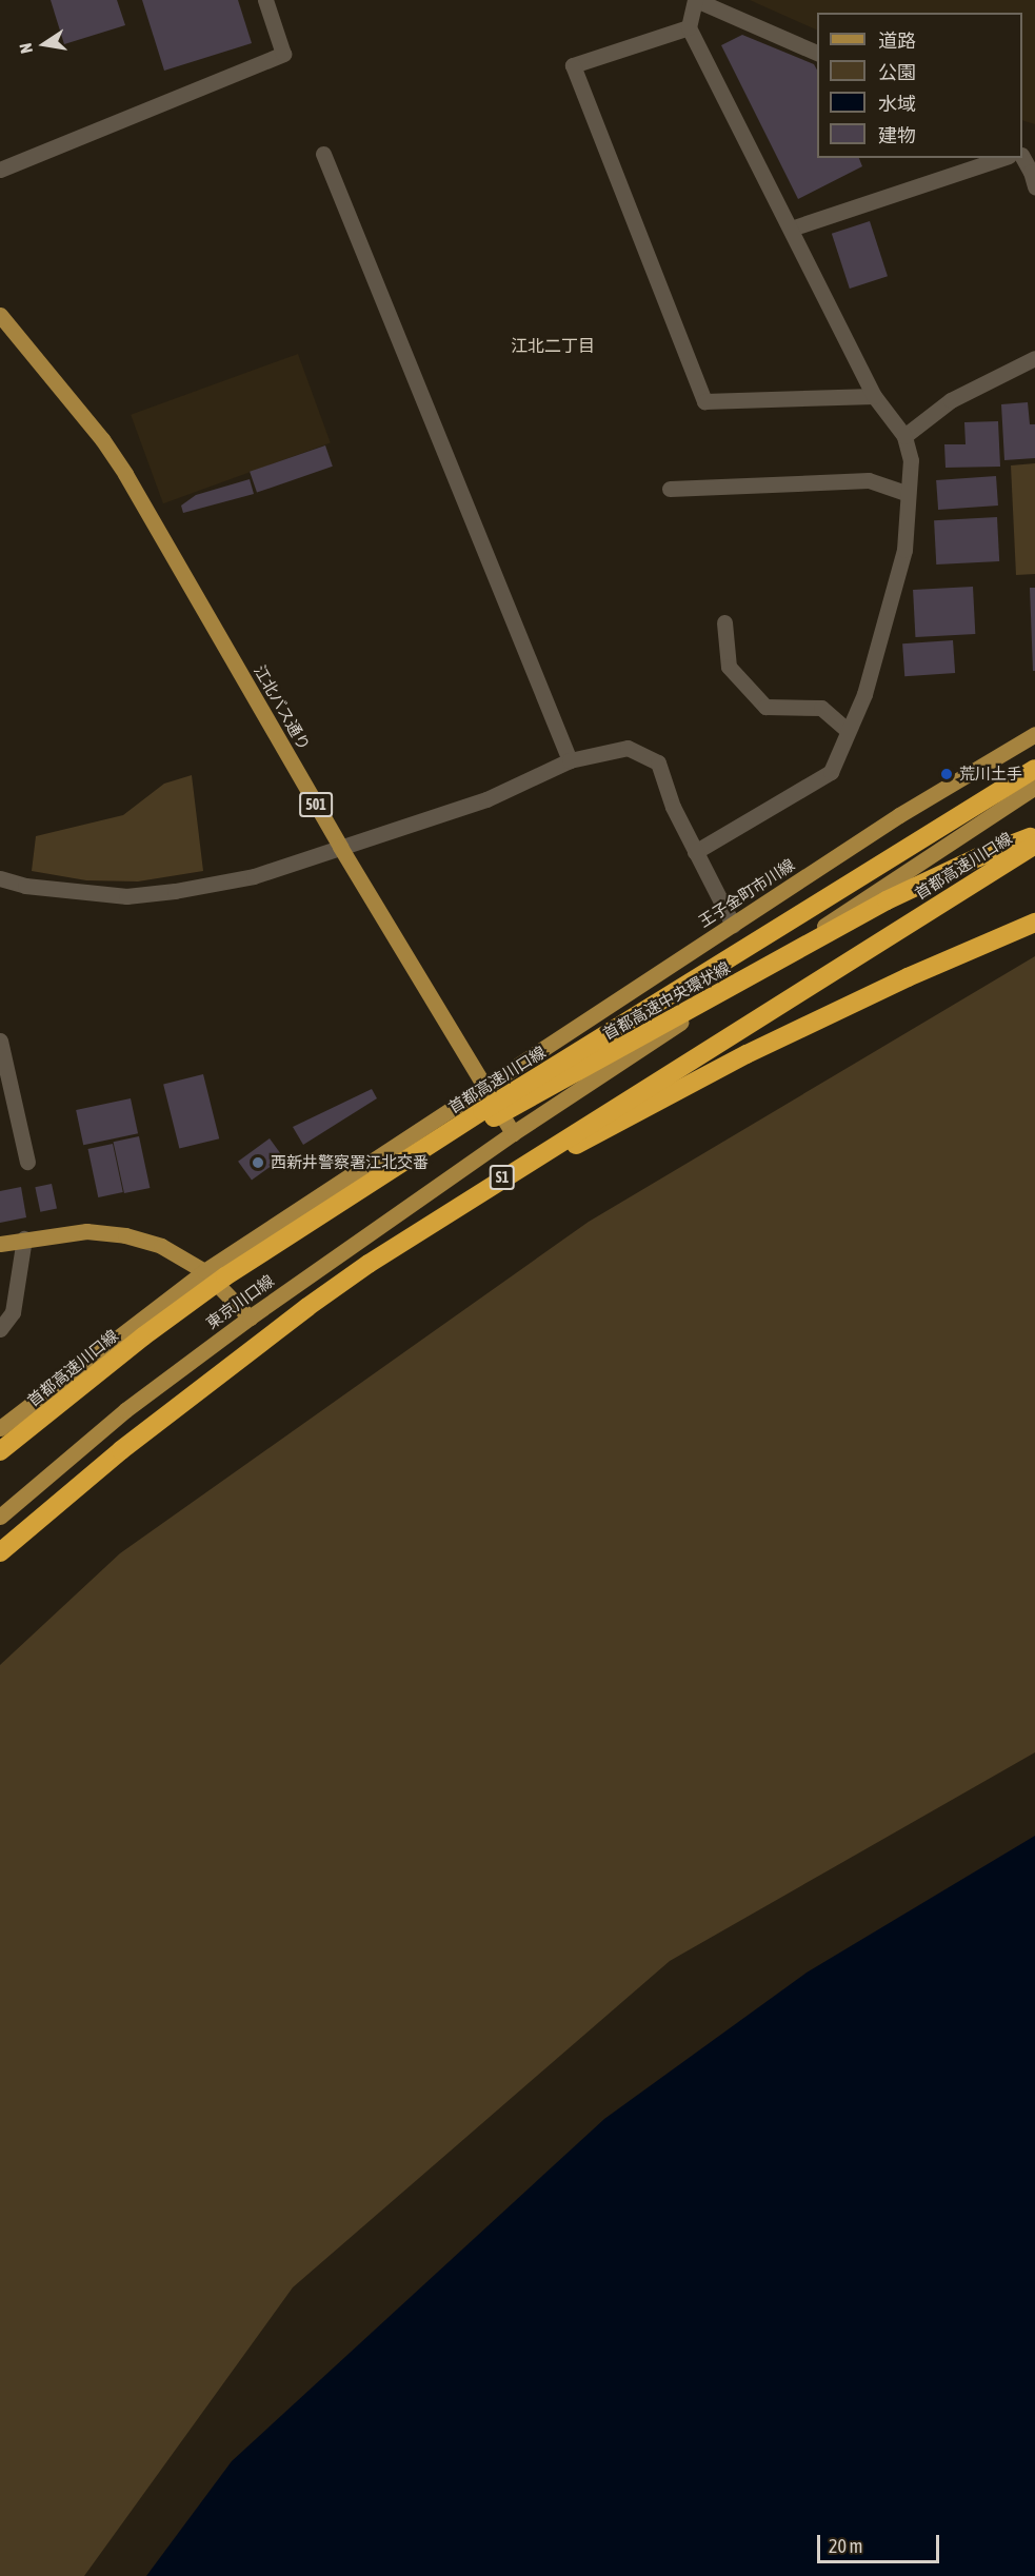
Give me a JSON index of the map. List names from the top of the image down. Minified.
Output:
{"streets":{"highway":["首都高速川口線","首都高速中央環状線","S1"],"main road":["江北バス通り","501","王子金町市川線","東京川口線"]},"crossings":[["江北バス通り","王子金町市川線"],["江北バス通り","東京川口線"],["首都高速川口線","首都高速中央環状線"]],"districts":["江北二丁目"],"places":["荒川土手","西新井警察署江北交番"],"legend":["道路","公園","水域","建物"],"scale_bar":"20 m","north":"left"}
